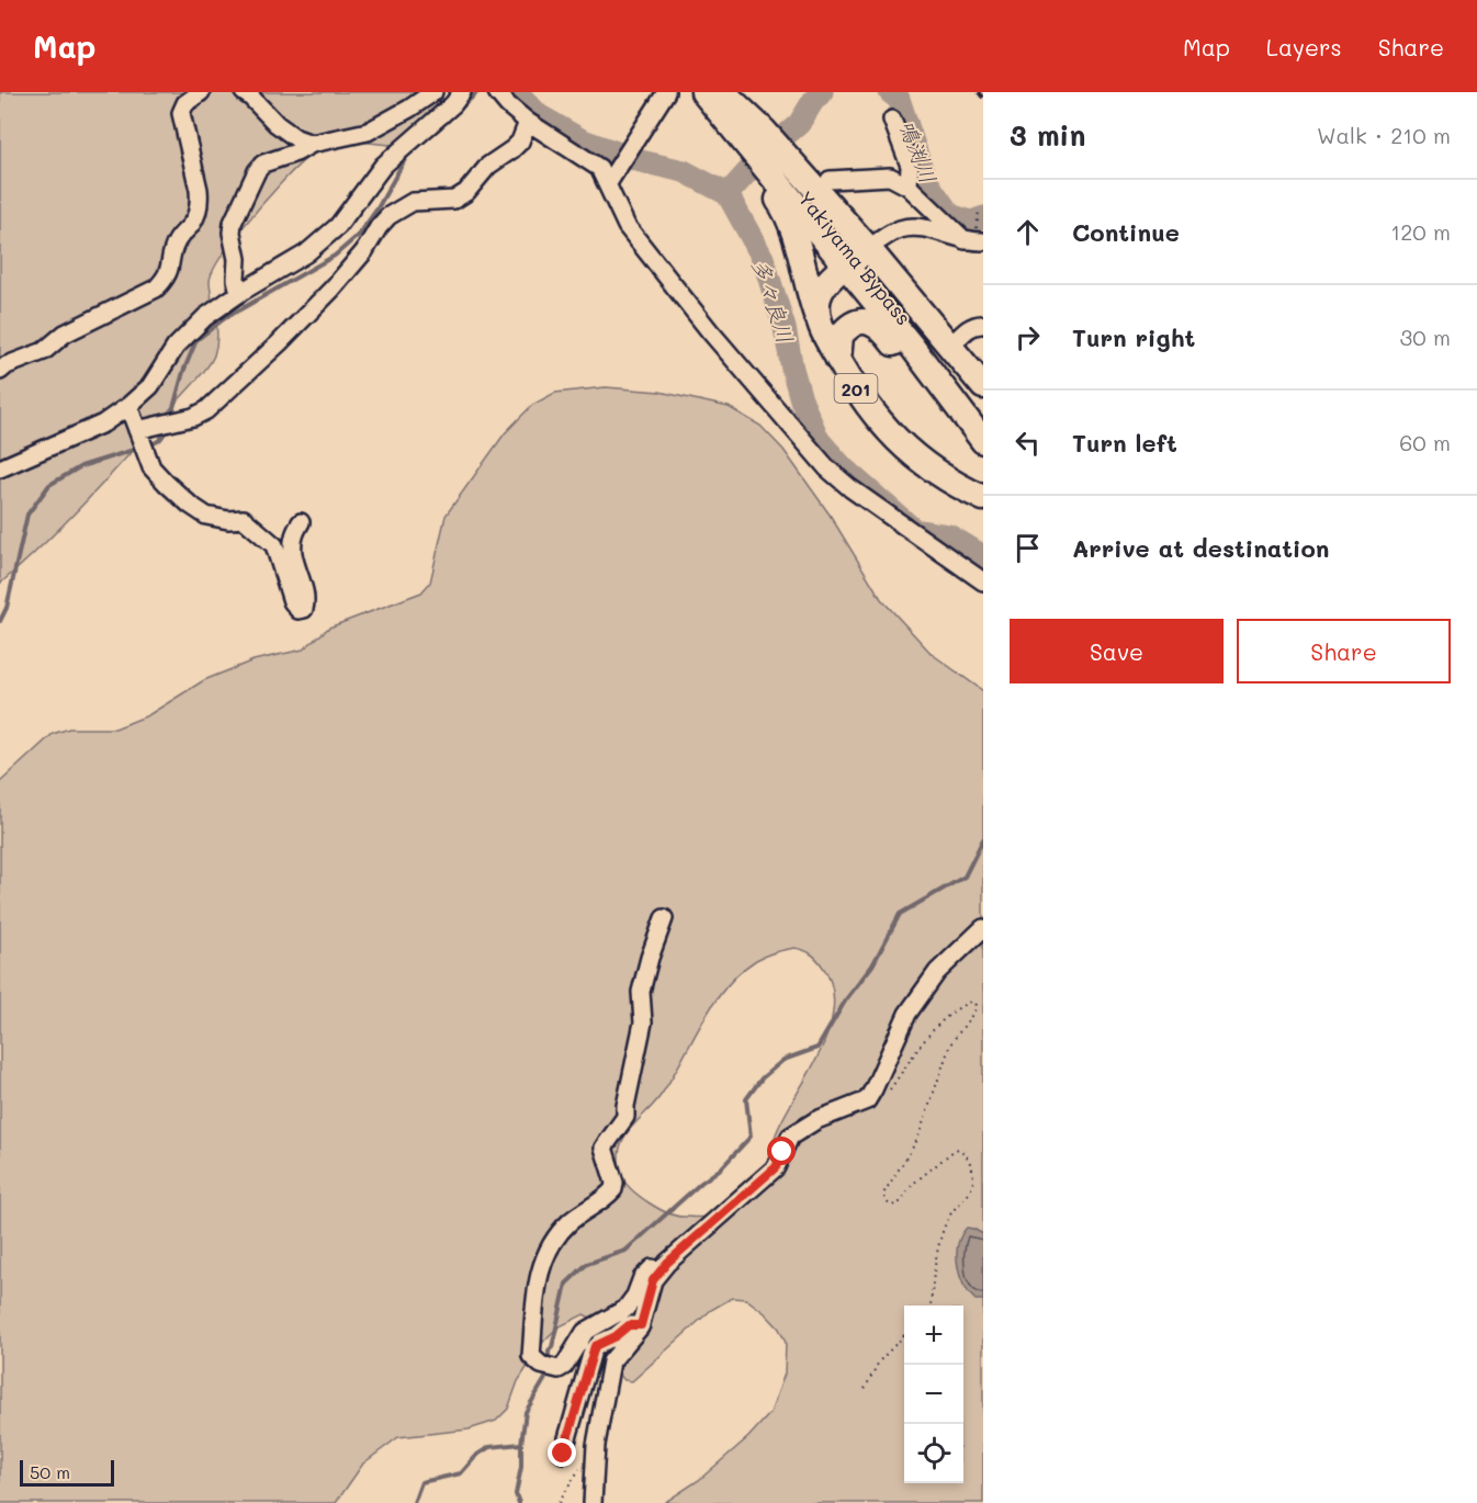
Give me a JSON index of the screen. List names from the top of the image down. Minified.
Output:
{"streets":{"highway":["Yakiyama Bypass","201"]},"crossings":[["Yakiyama Bypass","201"]],"water":["鳴渕川","多々良川"],"scale_bar":"50 m","page":{"header":"Map","nav":["Map","Layers","Share"],"heading":["3 min","Walk · 210 m"],"list":[["Continue","120 m"],["Turn right","30 m"],["Turn left","60 m"],"Arrive at destination"],"buttons":["Save","Share"],"map_buttons":["+","−"],"scale":"50 m"}}
